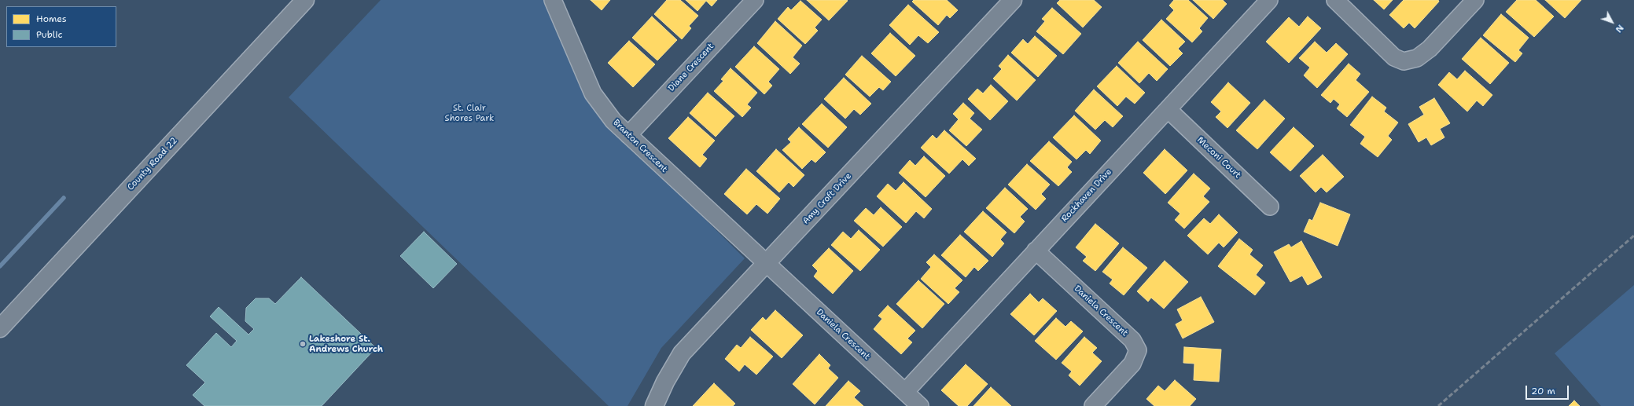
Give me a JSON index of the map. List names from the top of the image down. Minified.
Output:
{"streets":{"street":["Diane Crescent","Branton Crescent","Meconi Court","County Road 22","Rockhaven Drive","Amy Croft Drive","Daniela Crescent"]},"crossings":[["Diane Crescent","Branton Crescent"],["Branton Crescent","Amy Croft Drive"],["Branton Crescent","Daniela Crescent"],["Meconi Court","Rockhaven Drive"],["Rockhaven Drive","Daniela Crescent"],["Amy Croft Drive","Daniela Crescent"]],"parks":["St. Clair Shores Park"],"places":["Lakeshore St. Andrews Church"],"legend":["Homes","Public"],"scale_bar":"20 m","north":"bottom right"}
